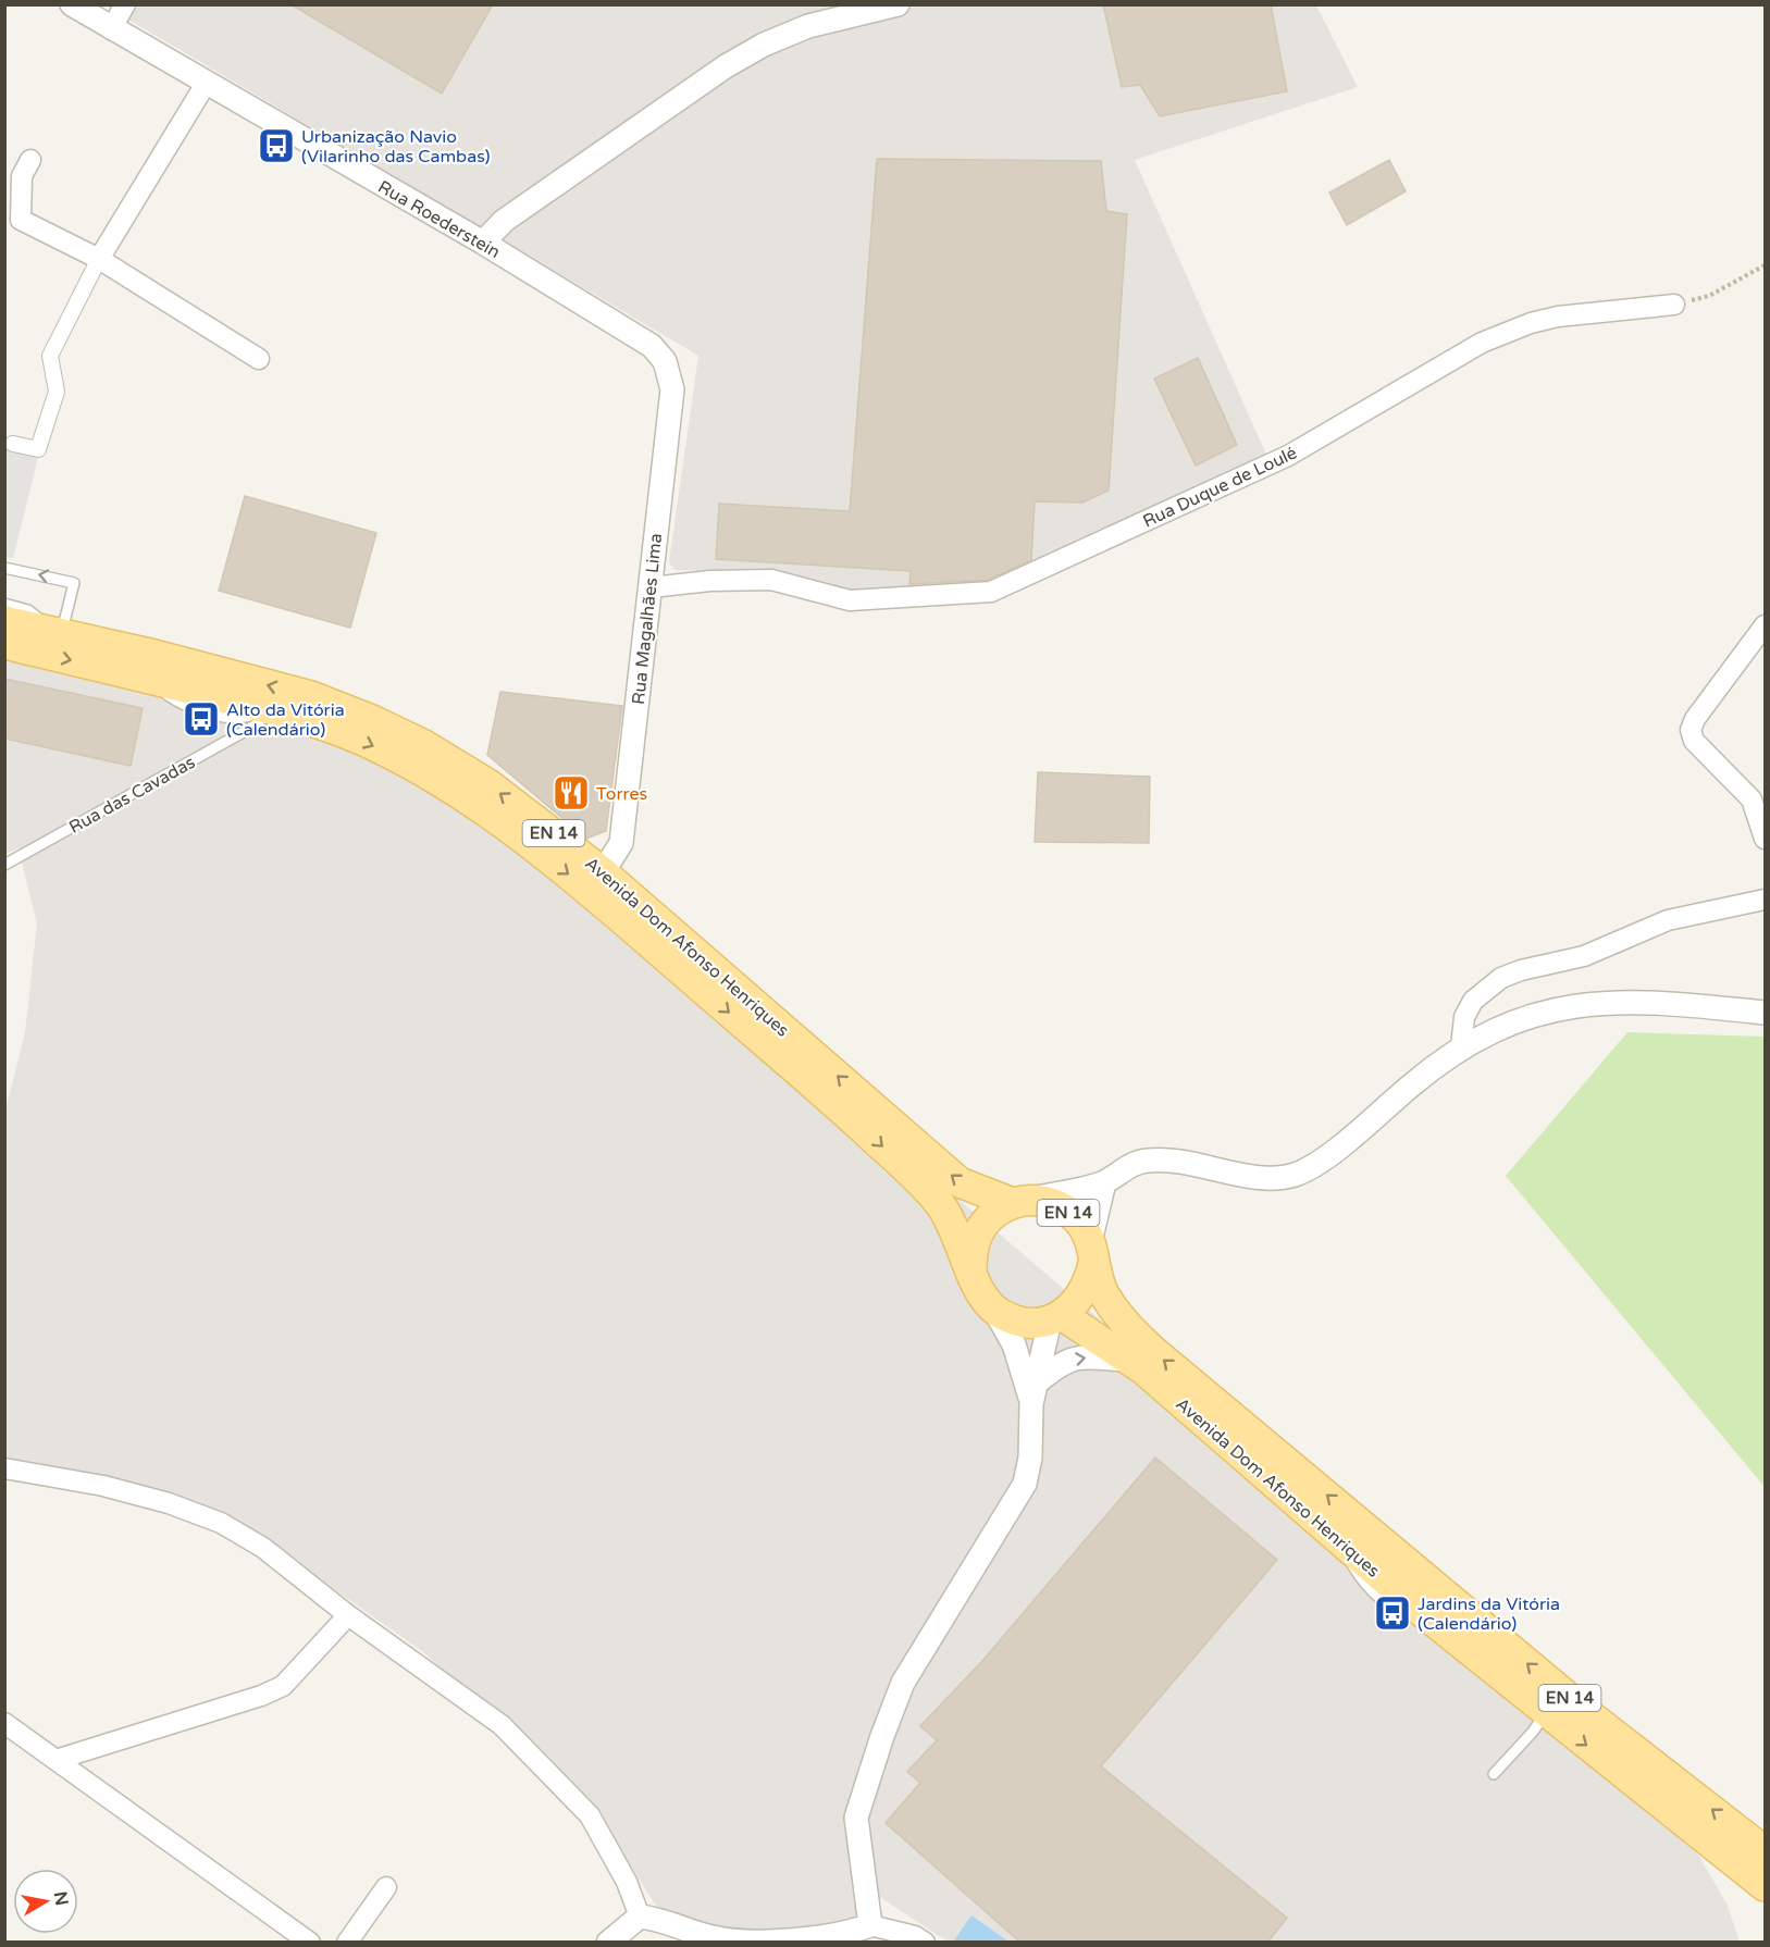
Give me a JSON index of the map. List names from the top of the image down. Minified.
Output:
{"streets":{"main road":["EN 14","Avenida Dom Afonso Henriques"],"street":["Rua Roederstein","Rua Duque de Loulé","Rua Magalhães Lima"],"lane":["Rua das Cavadas"]},"crossings":[["Rua Roederstein","Rua Magalhães Lima"],["Rua Duque de Loulé","Rua Magalhães Lima"],["Rua Magalhães Lima","Avenida Dom Afonso Henriques"],["Rua das Cavadas","Avenida Dom Afonso Henriques"],["EN 14","Avenida Dom Afonso Henriques"]],"places":{"bus stop":["Urbanização Navio (Vilarinho das Cambas)","Alto da Vitória (Calendário)","Jardins da Vitória (Calendário)"],"restaurant":["Torres"]},"north":"right"}
